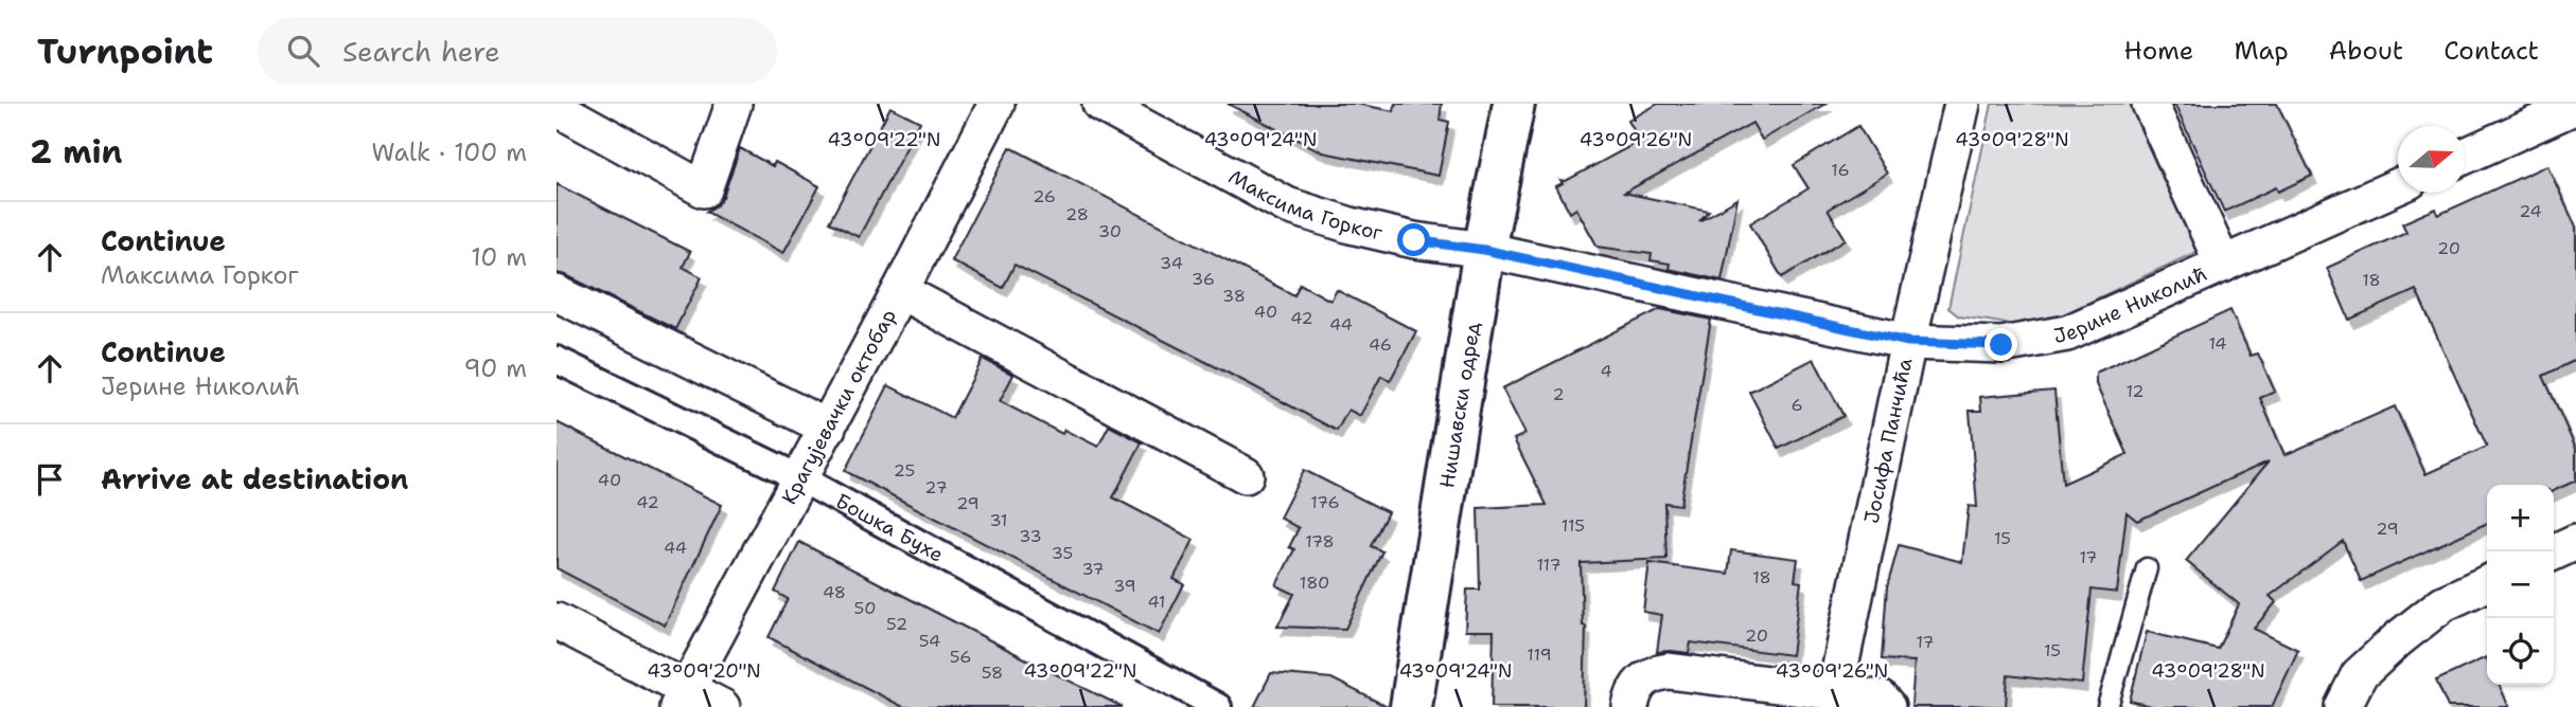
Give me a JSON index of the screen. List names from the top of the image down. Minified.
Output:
{"streets":{"street":["Максима Горког","Јерине Николић","Нишавски одред","Крагујевачки октобар","Јосифа Панчића","Бошка Бухе"]},"crossings":[["Максима Горког","Јерине Николић"],["Максима Горког","Нишавски одред"],["Јерине Николић","Нишавски одред"],["Јерине Николић","Јосифа Панчића"],["Крагујевачки октобар","Бошка Бухе"]],"house_numbers":["16","26","24","28","30","20","34","36","18","38","40","42","44","14","46","4","12","2","6","25","40","27","42","176","29","31","115","29","33","15","178","44","35","17","117","37","18","180","39","48","41","50","52","20","54","17","15","119","56","58"],"north":"right","page":{"header":"Turnpoint","search":"Search here","nav":["Home","Map","About","Contact"],"heading":["2 min","Walk · 100 m"],"list":[["Continue","Максима Горког","10 m"],["Continue","Јерине Николић","90 m"],"Arrive at destination"],"map_buttons":["+","−"]},"coordinates":["43°09'22\"N","43°09'24\"N","43°09'26\"N","43°09'28\"N","43°09'20\"N"]}
